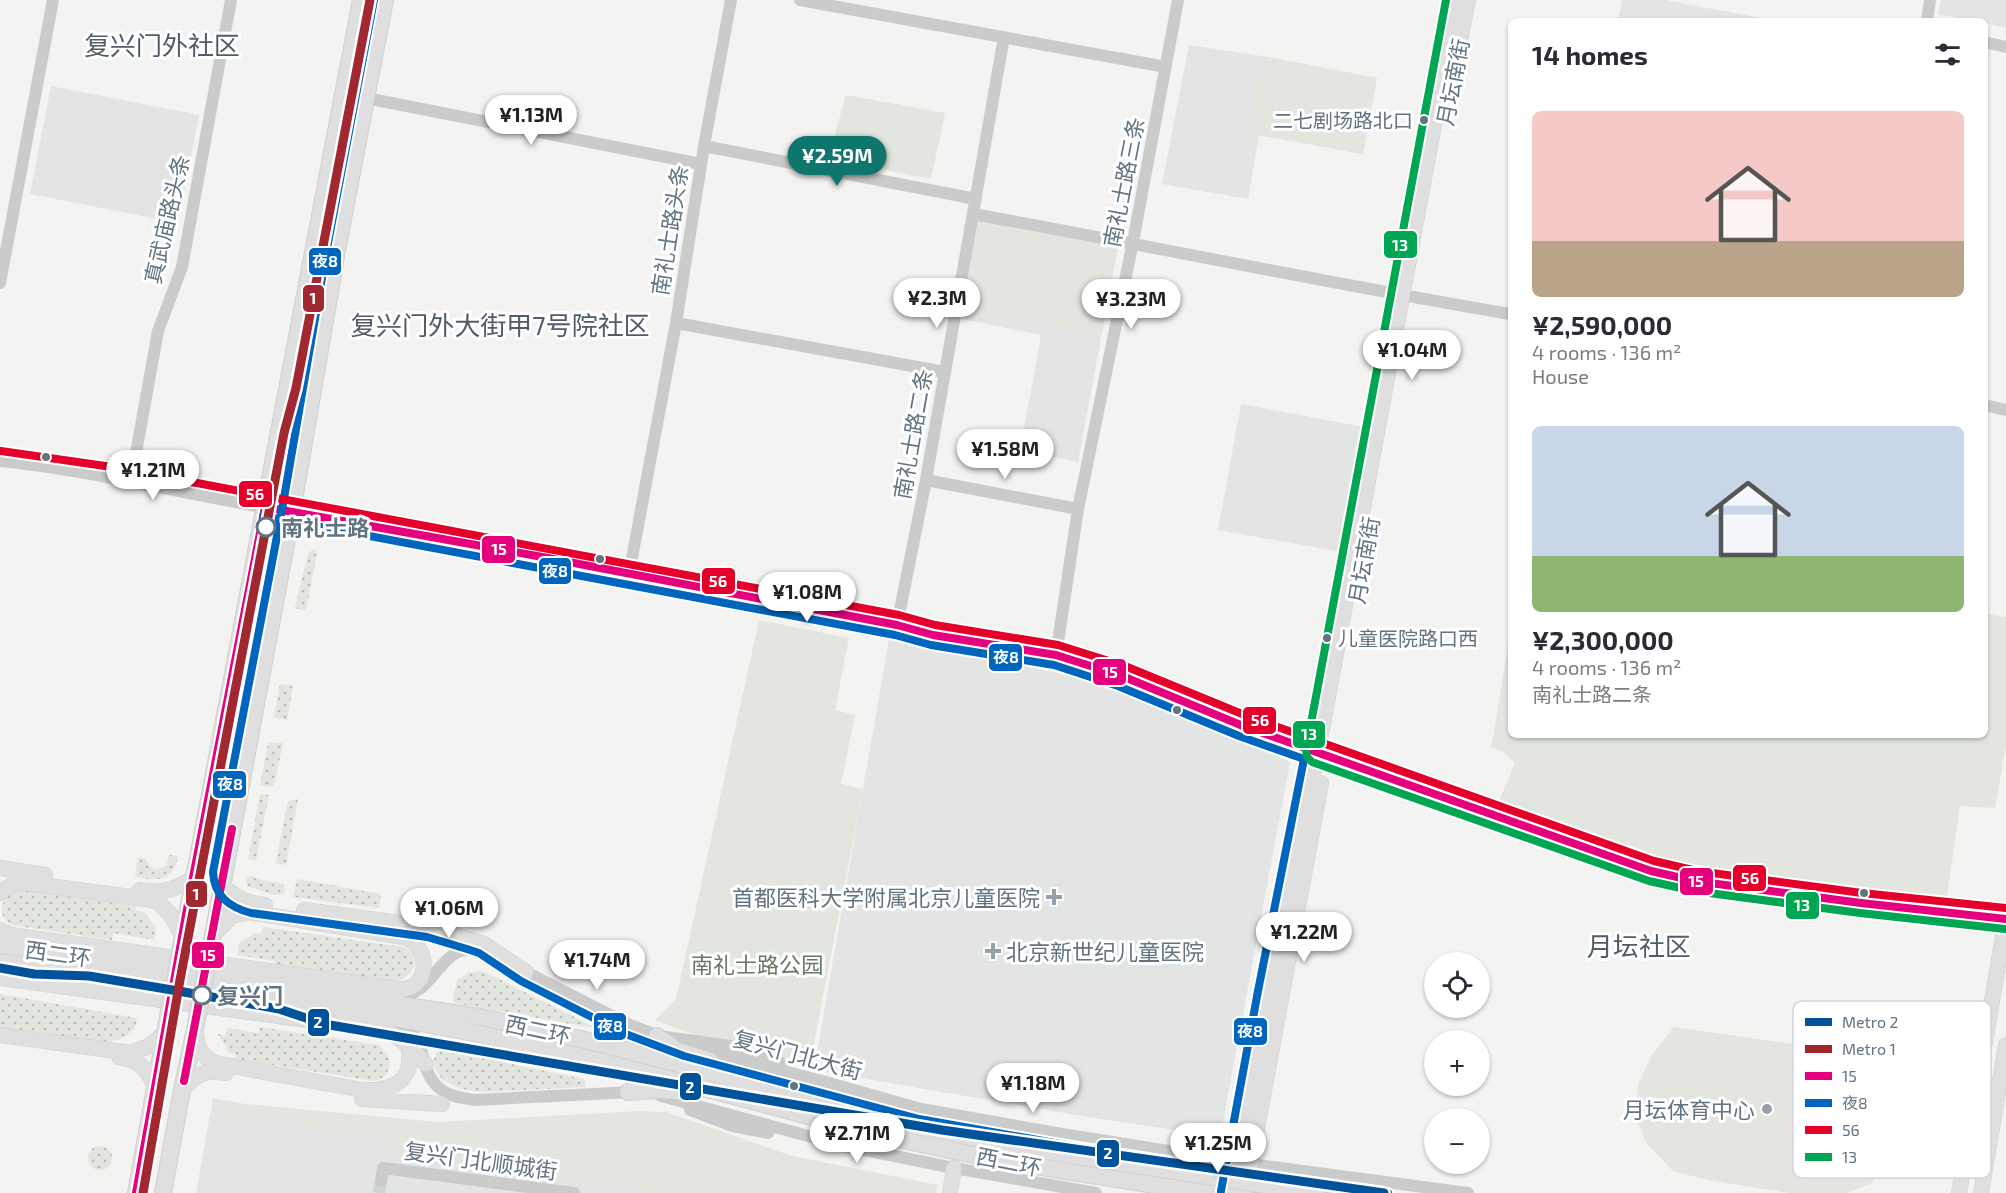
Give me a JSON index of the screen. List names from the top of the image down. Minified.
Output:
{"streets":{"highway":["西二环"],"main road":["月坛南街"],"street":["南礼士路三条","真武庙路头条","南礼士路头条","南礼士路二条","复兴门北大街","复兴门北顺城街"]},"crossings":[["月坛南街","复兴门北大街"]],"districts":["复兴门外社区","复兴门外大街甲7号院社区","月坛社区"],"parks":["南礼士路公园"],"places":{"other":["二七剧场路北口","南礼士路","儿童医院路口西","复兴门","月坛体育中心"],"health":["首都医科大学附属北京儿童医院","北京新世纪儿童医院"]},"lines":["metro line 1","transit line 夜8","transit line 13","transit line 56","transit line 15","metro line 2"],"legend":["Metro 2","Metro 1","15","夜8","56","13"],"page":{"heading":"14 homes","list":[{"name":"¥2,590,000","note":"4 rooms · 136 m² · House"},{"name":"¥2,300,000","note":"4 rooms · 136 m² · 南礼士路二条"}],"price":["¥1.13M","¥2.59M","¥2.3M","¥3.23M","¥1.04M","¥1.58M","¥1.21M","¥1.08M","¥1.06M","¥1.22M","¥1.74M","¥1.18M","¥2.71M","¥1.25M"],"map_buttons":["+","−"]}}
